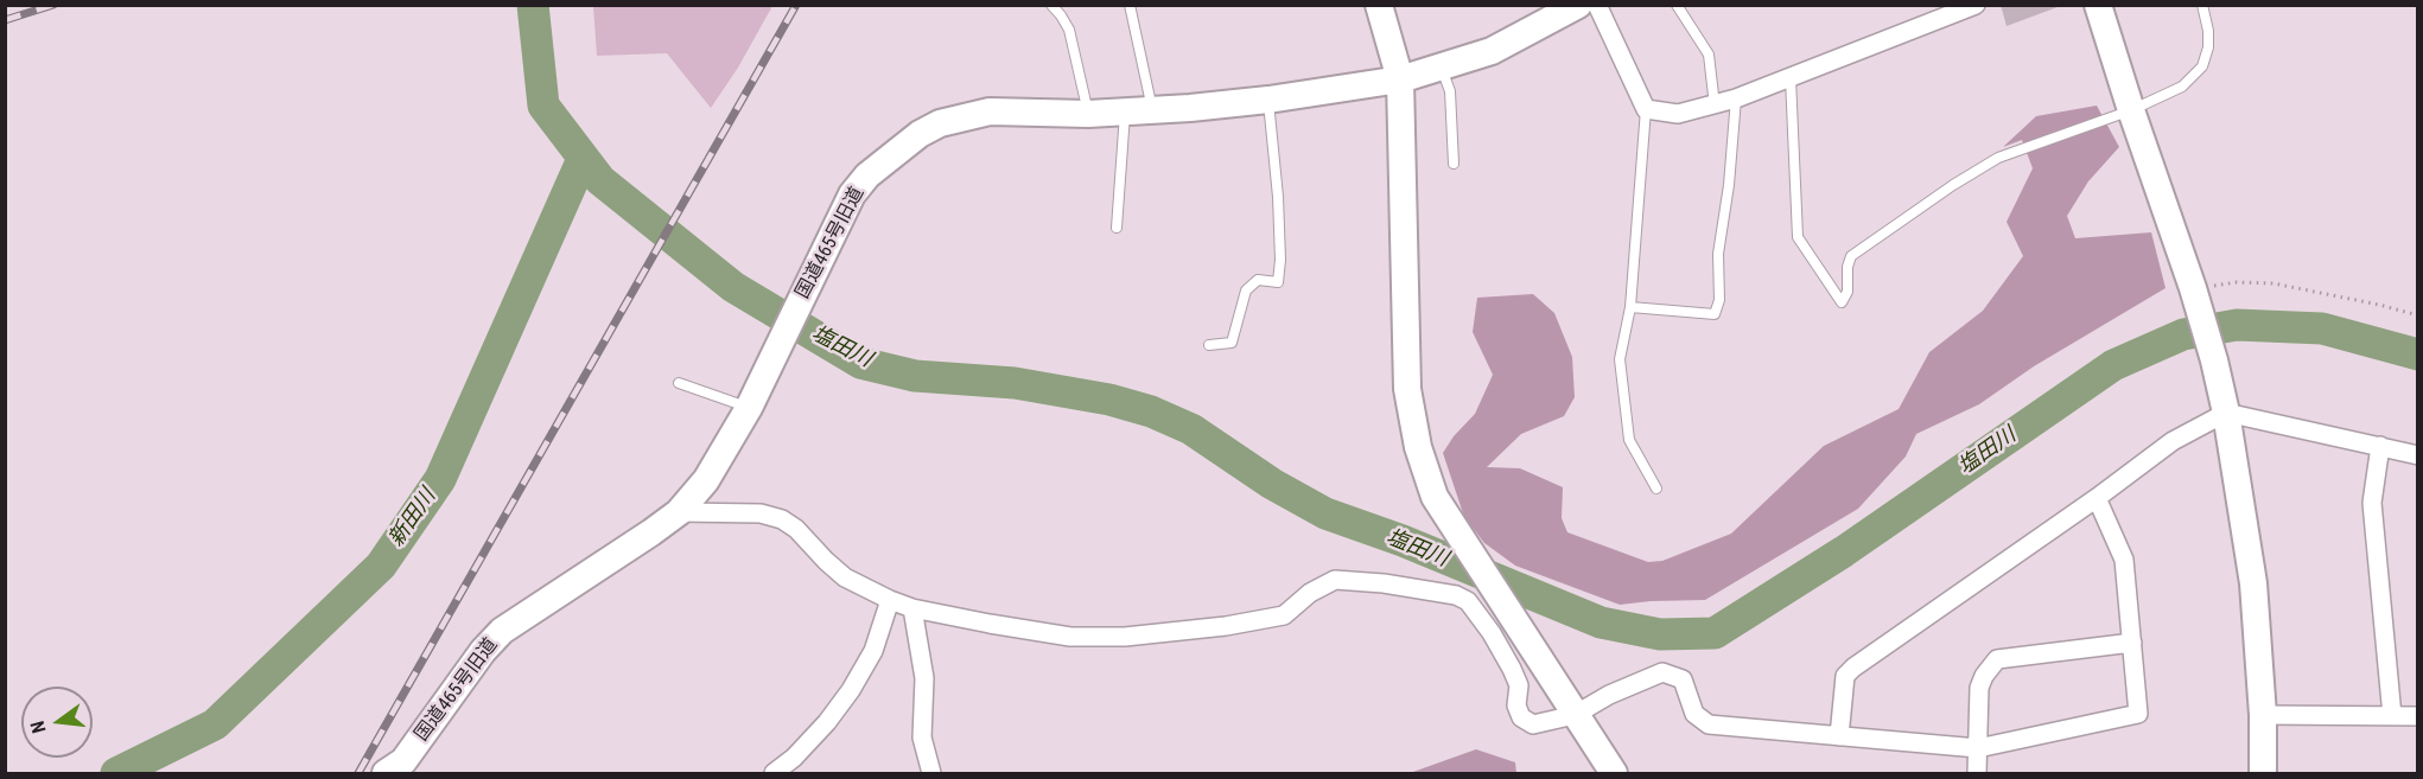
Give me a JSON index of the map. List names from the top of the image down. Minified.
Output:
{"streets":{"street":["国道465号旧道"]},"water":["塩田川","新田川"],"north":"left"}
